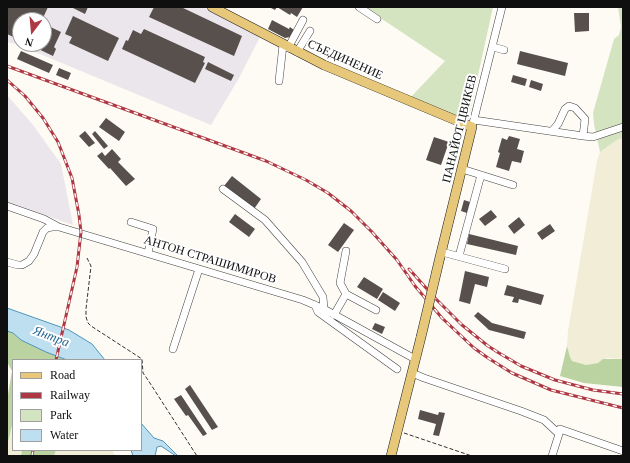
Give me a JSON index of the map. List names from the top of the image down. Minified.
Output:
{"streets":{"main road":["СЪЕДИНЕНИЕ","ПАНАЙОТ ЦВИКЕВ"],"street":["АНТОН СТРАШИМИРОВ"]},"crossings":[["СЪЕДИНЕНИЕ","ПАНАЙОТ ЦВИКЕВ"],["ПАНАЙОТ ЦВИКЕВ","АНТОН СТРАШИМИРОВ"]],"water":["Янтра"],"legend":["Road","Railway","Park","Water"],"north":"bottom"}
